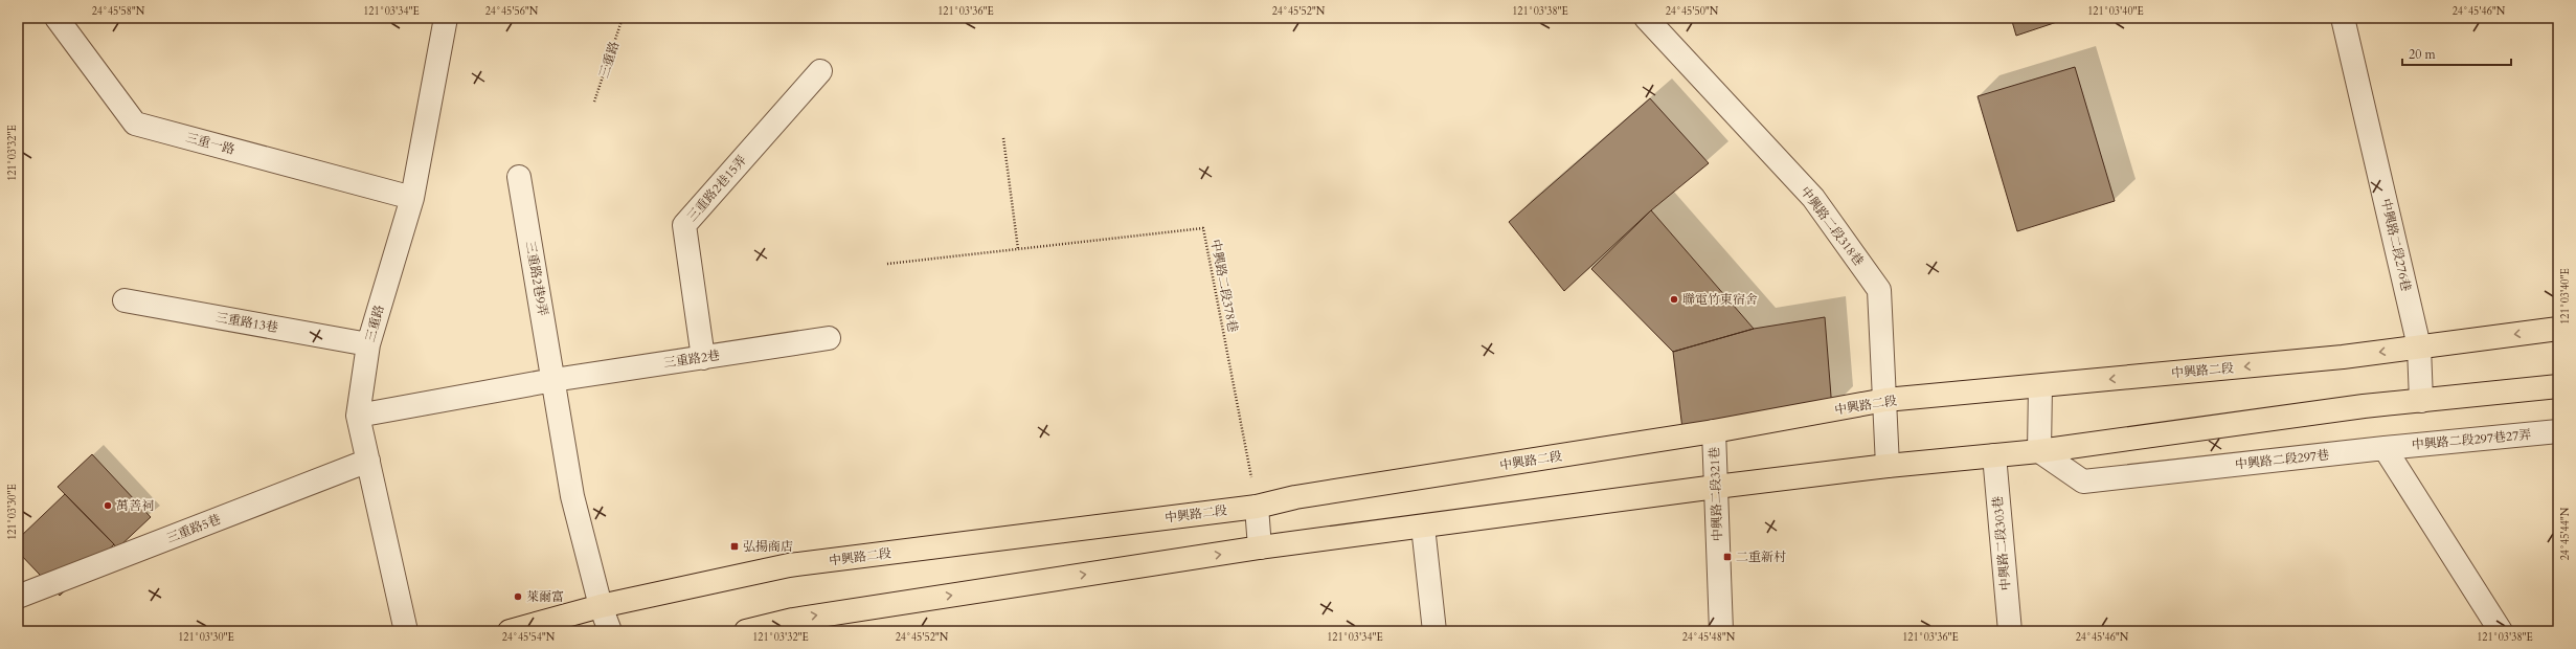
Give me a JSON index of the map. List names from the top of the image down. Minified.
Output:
{"streets":{"main road":["中興路二段"],"street":["三重路","三重一路","三重路2巷15弄","中興路二段318巷","中興路二段276巷","三重路2巷9弄","三重路13巷","三重路2巷","中興路二段297巷27弄","中興路二段297巷","中興路二段321巷","三重路5巷","中興路二段303巷"],"path":["中興路二段378巷"]},"crossings":[["三重路","三重一路"],["三重路","三重路13巷"],["三重路","三重路2巷"],["三重路","三重路5巷"],["三重路2巷15弄","三重路2巷"],["中興路二段318巷","中興路二段"],["中興路二段276巷","中興路二段"],["三重路2巷9弄","三重路2巷"],["中興路二段378巷","中興路二段"],["中興路二段","中興路二段321巷"],["中興路二段297巷27弄","中興路二段297巷"]],"places":{"other":["聯電竹東宿舍","萬善祠","萊爾富"],"transit":["弘揚商店","二重新村"]},"scale_bar":"20 m","coordinates":["24°45'58\"N","121°03'34\"E","24°45'56\"N","121°03'36\"E","24°45'52\"N","121°03'38\"E","24°45'50\"N","121°03'40\"E","24°45'46\"N","121°03'32\"E","121°03'30\"E","24°45'44\"N","24°45'54\"N","24°45'48\"N"]}
